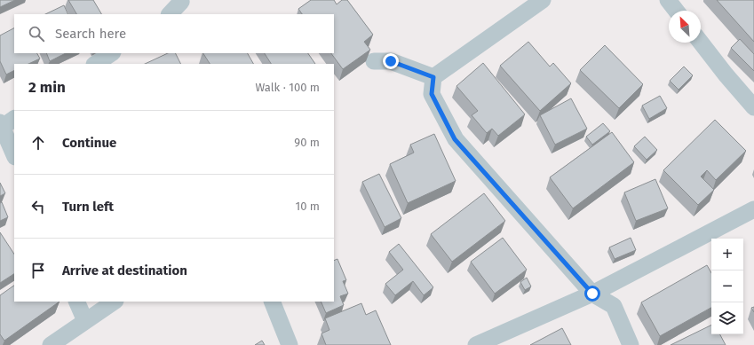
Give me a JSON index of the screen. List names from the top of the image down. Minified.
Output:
{"north":"top left","page":{"search":"Search here","heading":["2 min","Walk · 100 m"],"list":[["Continue","90 m"],["Turn left","10 m"],"Arrive at destination"],"map_buttons":["+","−"]}}
